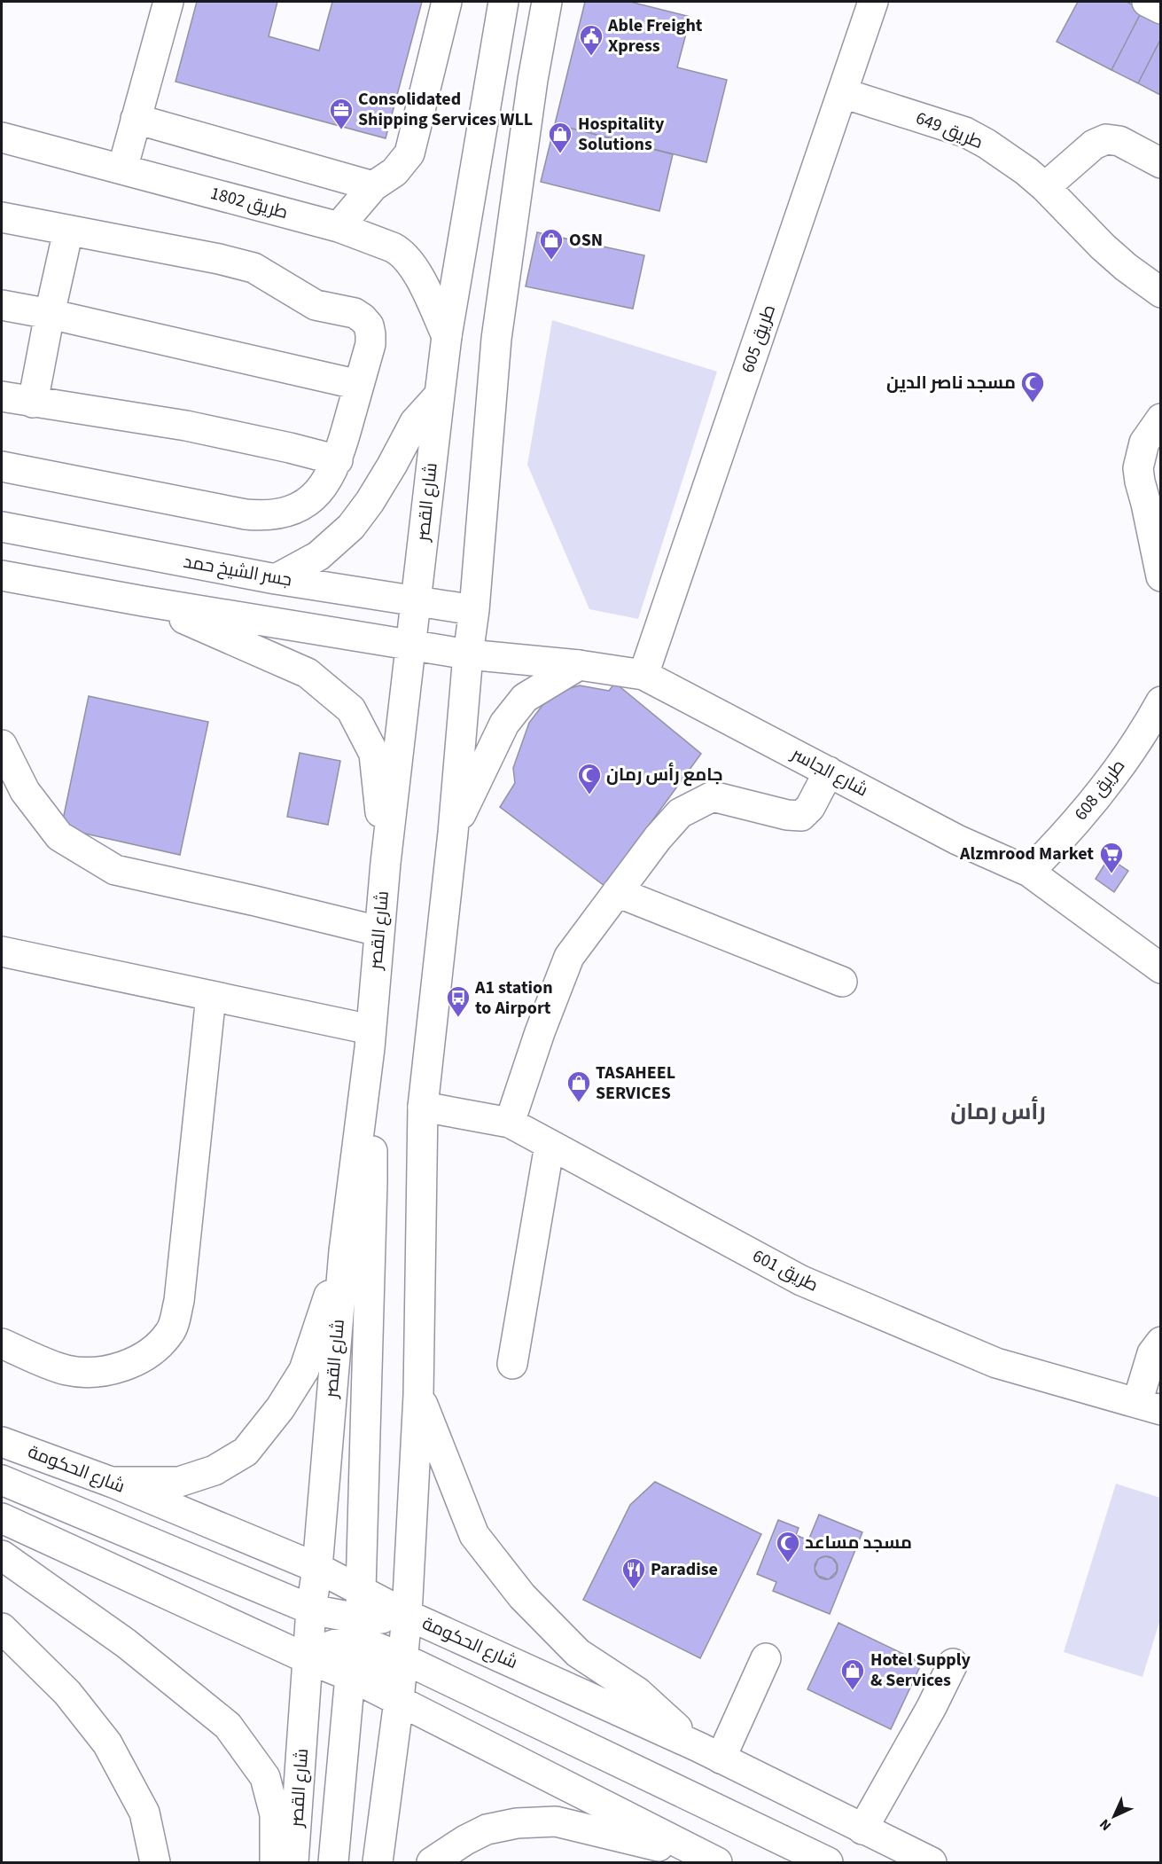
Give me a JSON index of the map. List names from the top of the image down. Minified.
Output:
{"streets":{"main road":["طريق 649","طريق 1802","طريق 605","شارع القصر","جسر الشيخ حمد","شارع الجاسر","طريق 608","طريق 601","شارع الحكومة"]},"crossings":[["طريق 649","طريق 605"],["طريق 1802","شارع القصر"],["طريق 605","شارع الجاسر"],["شارع القصر","جسر الشيخ حمد"],["شارع القصر","شارع الحكومة"],["شارع الجاسر","طريق 608"]],"districts":["رأس رمان"],"places":{"public building":["Able Freight Xpress"],"office":["Consolidated Shipping Services WLL"],"shop":["Hospitality Solutions","OSN","TASAHEEL SERVICES","Hotel Supply & Services"],"mosque":["مسجد ناصر الدين","جامع رأس رمان","مسجد مساعد"],"supermarket":["Alzmrood Market"],"bus stop":["A1 station to Airport"],"restaurant":["Paradise"]},"north":"bottom left"}
